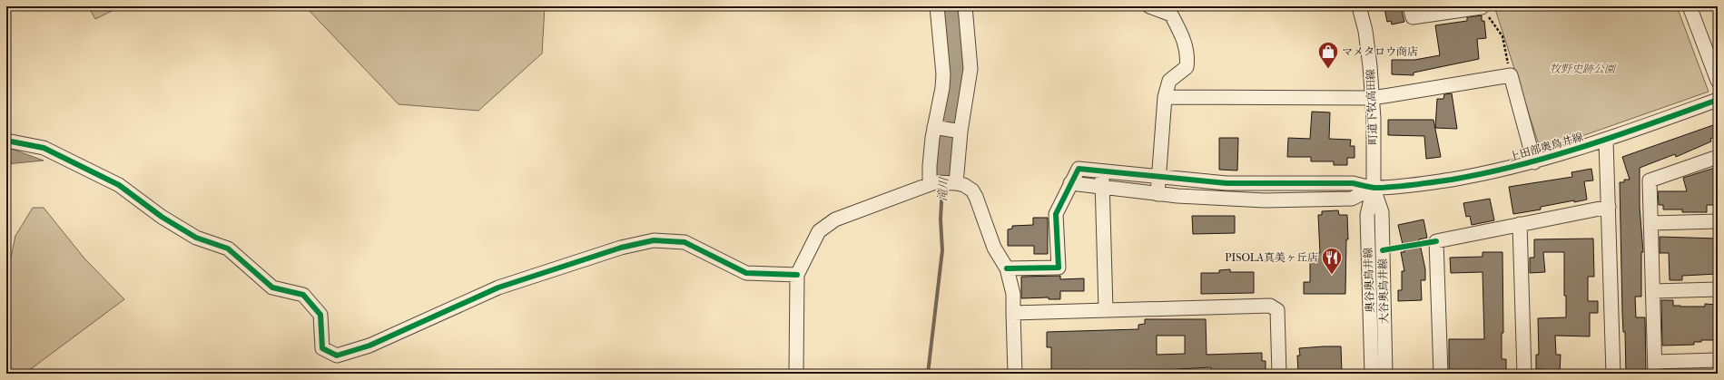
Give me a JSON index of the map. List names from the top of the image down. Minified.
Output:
{"streets":{"street":["町道下牧高田線","上田部奥鳥井線","奥谷奥鳥井線","大谷奥鳥井線"]},"crossings":[["町道下牧高田線","上田部奥鳥井線"],["町道下牧高田線","奥谷奥鳥井線"],["町道下牧高田線","大谷奥鳥井線"],["上田部奥鳥井線","奥谷奥鳥井線"],["上田部奥鳥井線","大谷奥鳥井線"],["奥谷奥鳥井線","大谷奥鳥井線"]],"water":["滝川"],"parks":["牧野史跡公園"],"places":{"shop":["マメタロウ商店"],"restaurant":["PISOLA真美ヶ丘店"]}}
